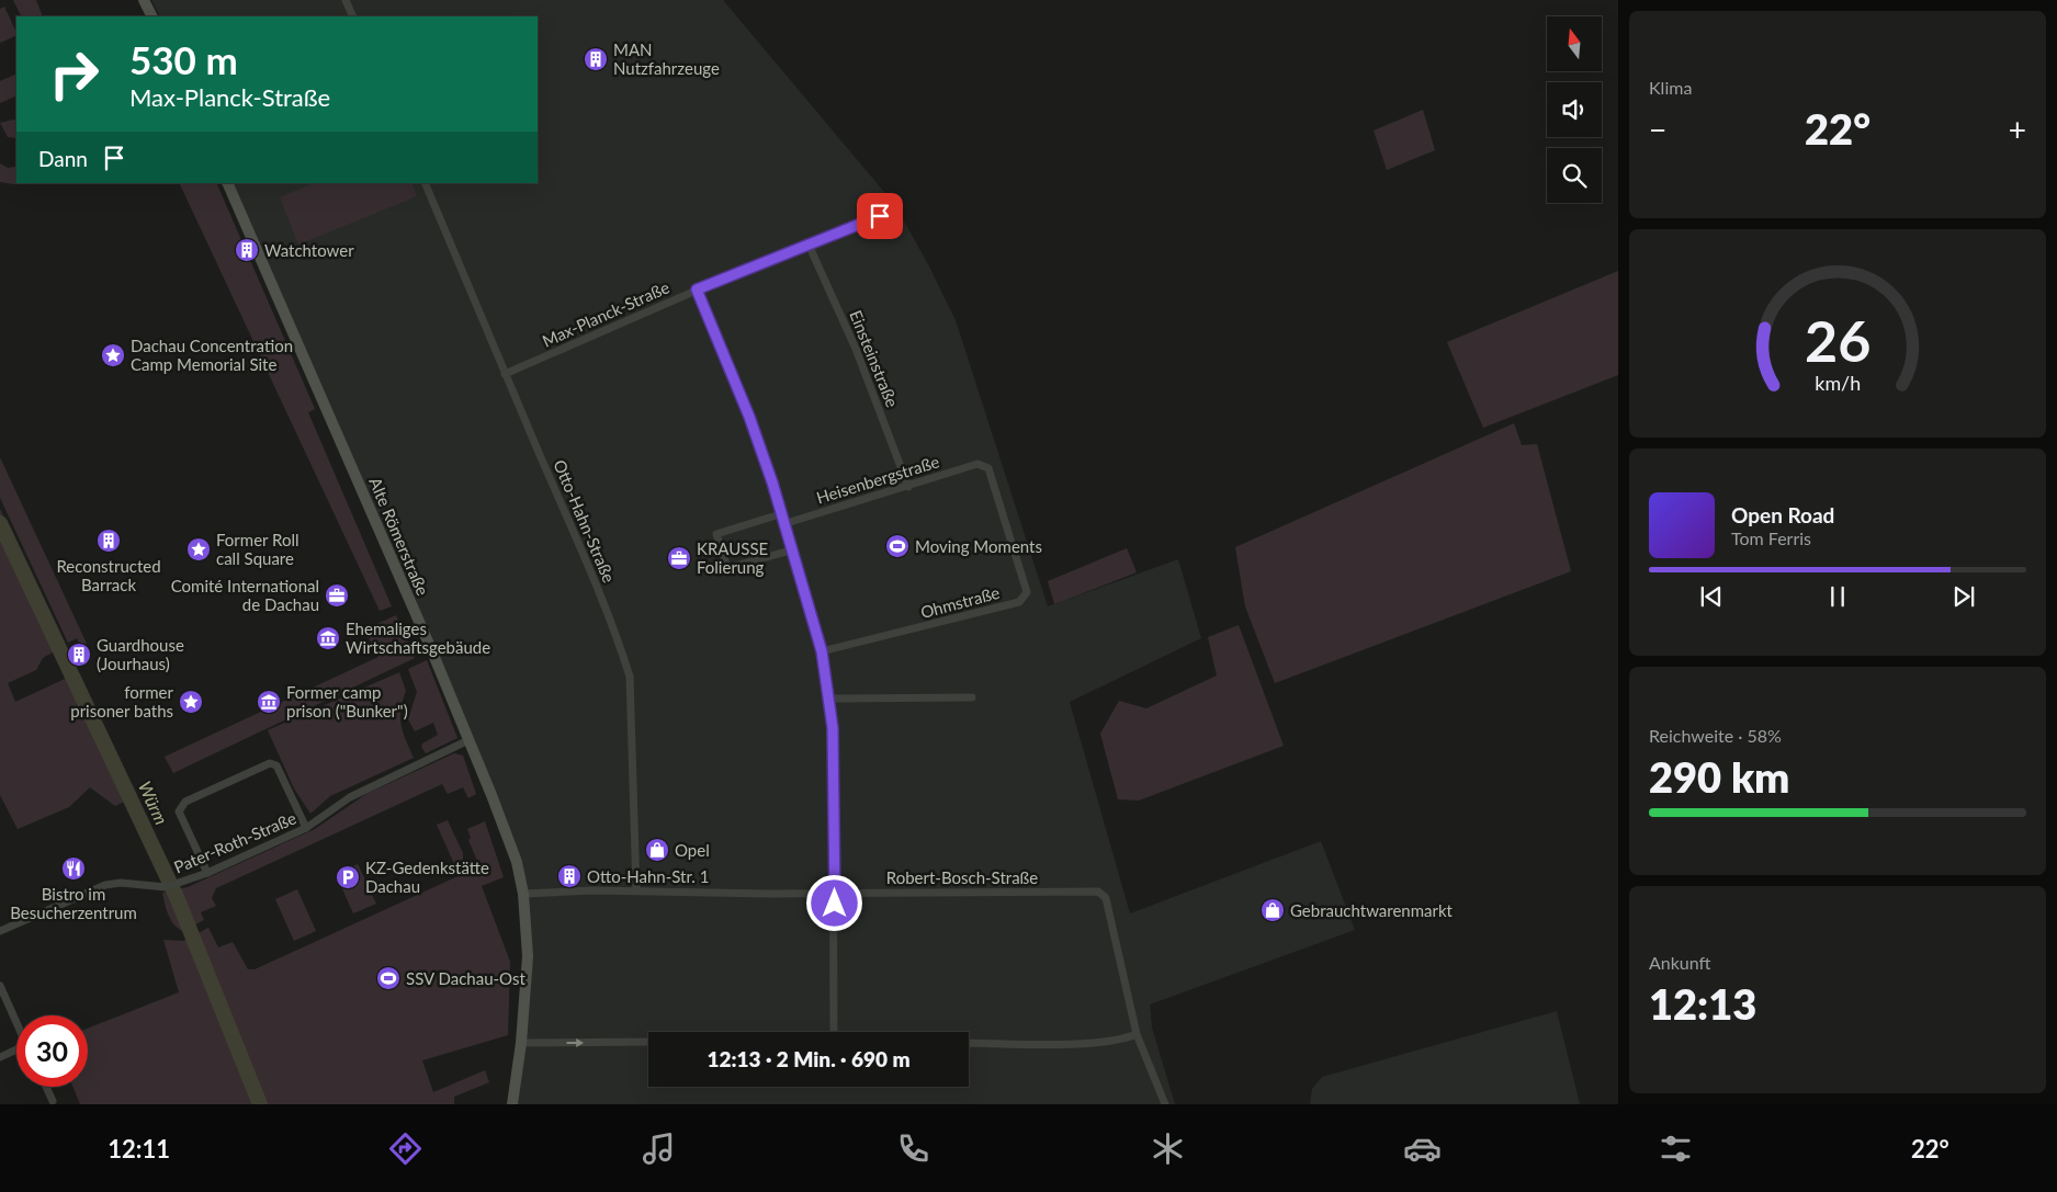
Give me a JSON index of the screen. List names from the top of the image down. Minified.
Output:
{"streets":{"main road":["Alte Römerstraße"],"street":["Max-Planck-Straße","Einsteinstraße","Heisenbergstraße","Otto-Hahn-Straße","Ohmstraße","Pater-Roth-Straße","Robert-Bosch-Straße"]},"crossings":[["Max-Planck-Straße","Einsteinstraße"],["Max-Planck-Straße","Otto-Hahn-Straße"],["Einsteinstraße","Heisenbergstraße"],["Heisenbergstraße","Ohmstraße"],["Otto-Hahn-Straße","Robert-Bosch-Straße"],["Alte Römerstraße","Pater-Roth-Straße"],["Alte Römerstraße","Robert-Bosch-Straße"]],"water":["Würm"],"places":{"building":["MAN Nutzfahrzeuge","Watchtower","Reconstructed Barrack","Guardhouse (Jourhaus)","Otto-Hahn-Str. 1"],"place":["Dachau Concentration Camp Memorial Site","Former Roll call Square","former prisoner baths"],"sports":["Moving Moments","SSV Dachau-Ost"],"office":["KRAUSSE Folierung","Comité International de Dachau"],"museum":["Ehemaliges Wirtschaftsgebäude","Former camp prison (\"Bunker\")"],"shop":["Opel","Gebrauchtwarenmarkt"],"restaurant":["Bistro im Besucherzentrum"],"parking":["KZ-Gedenkstätte Dachau"]},"north":"top","page":{"tile":["Klima",["Reichweite · 58%","290 km"],["Ankunft","12:13"]],"turn":["530 m","Max-Planck-Straße"],"heat":["−","22°","+"],"then":"Dann","song":["Open Road","Tom Ferris"],"limit":"30","trip":"12:13 · 2 Min. · 690 m","tabs":["12:11","22°"],"gauge":["26","km/h"]}}
